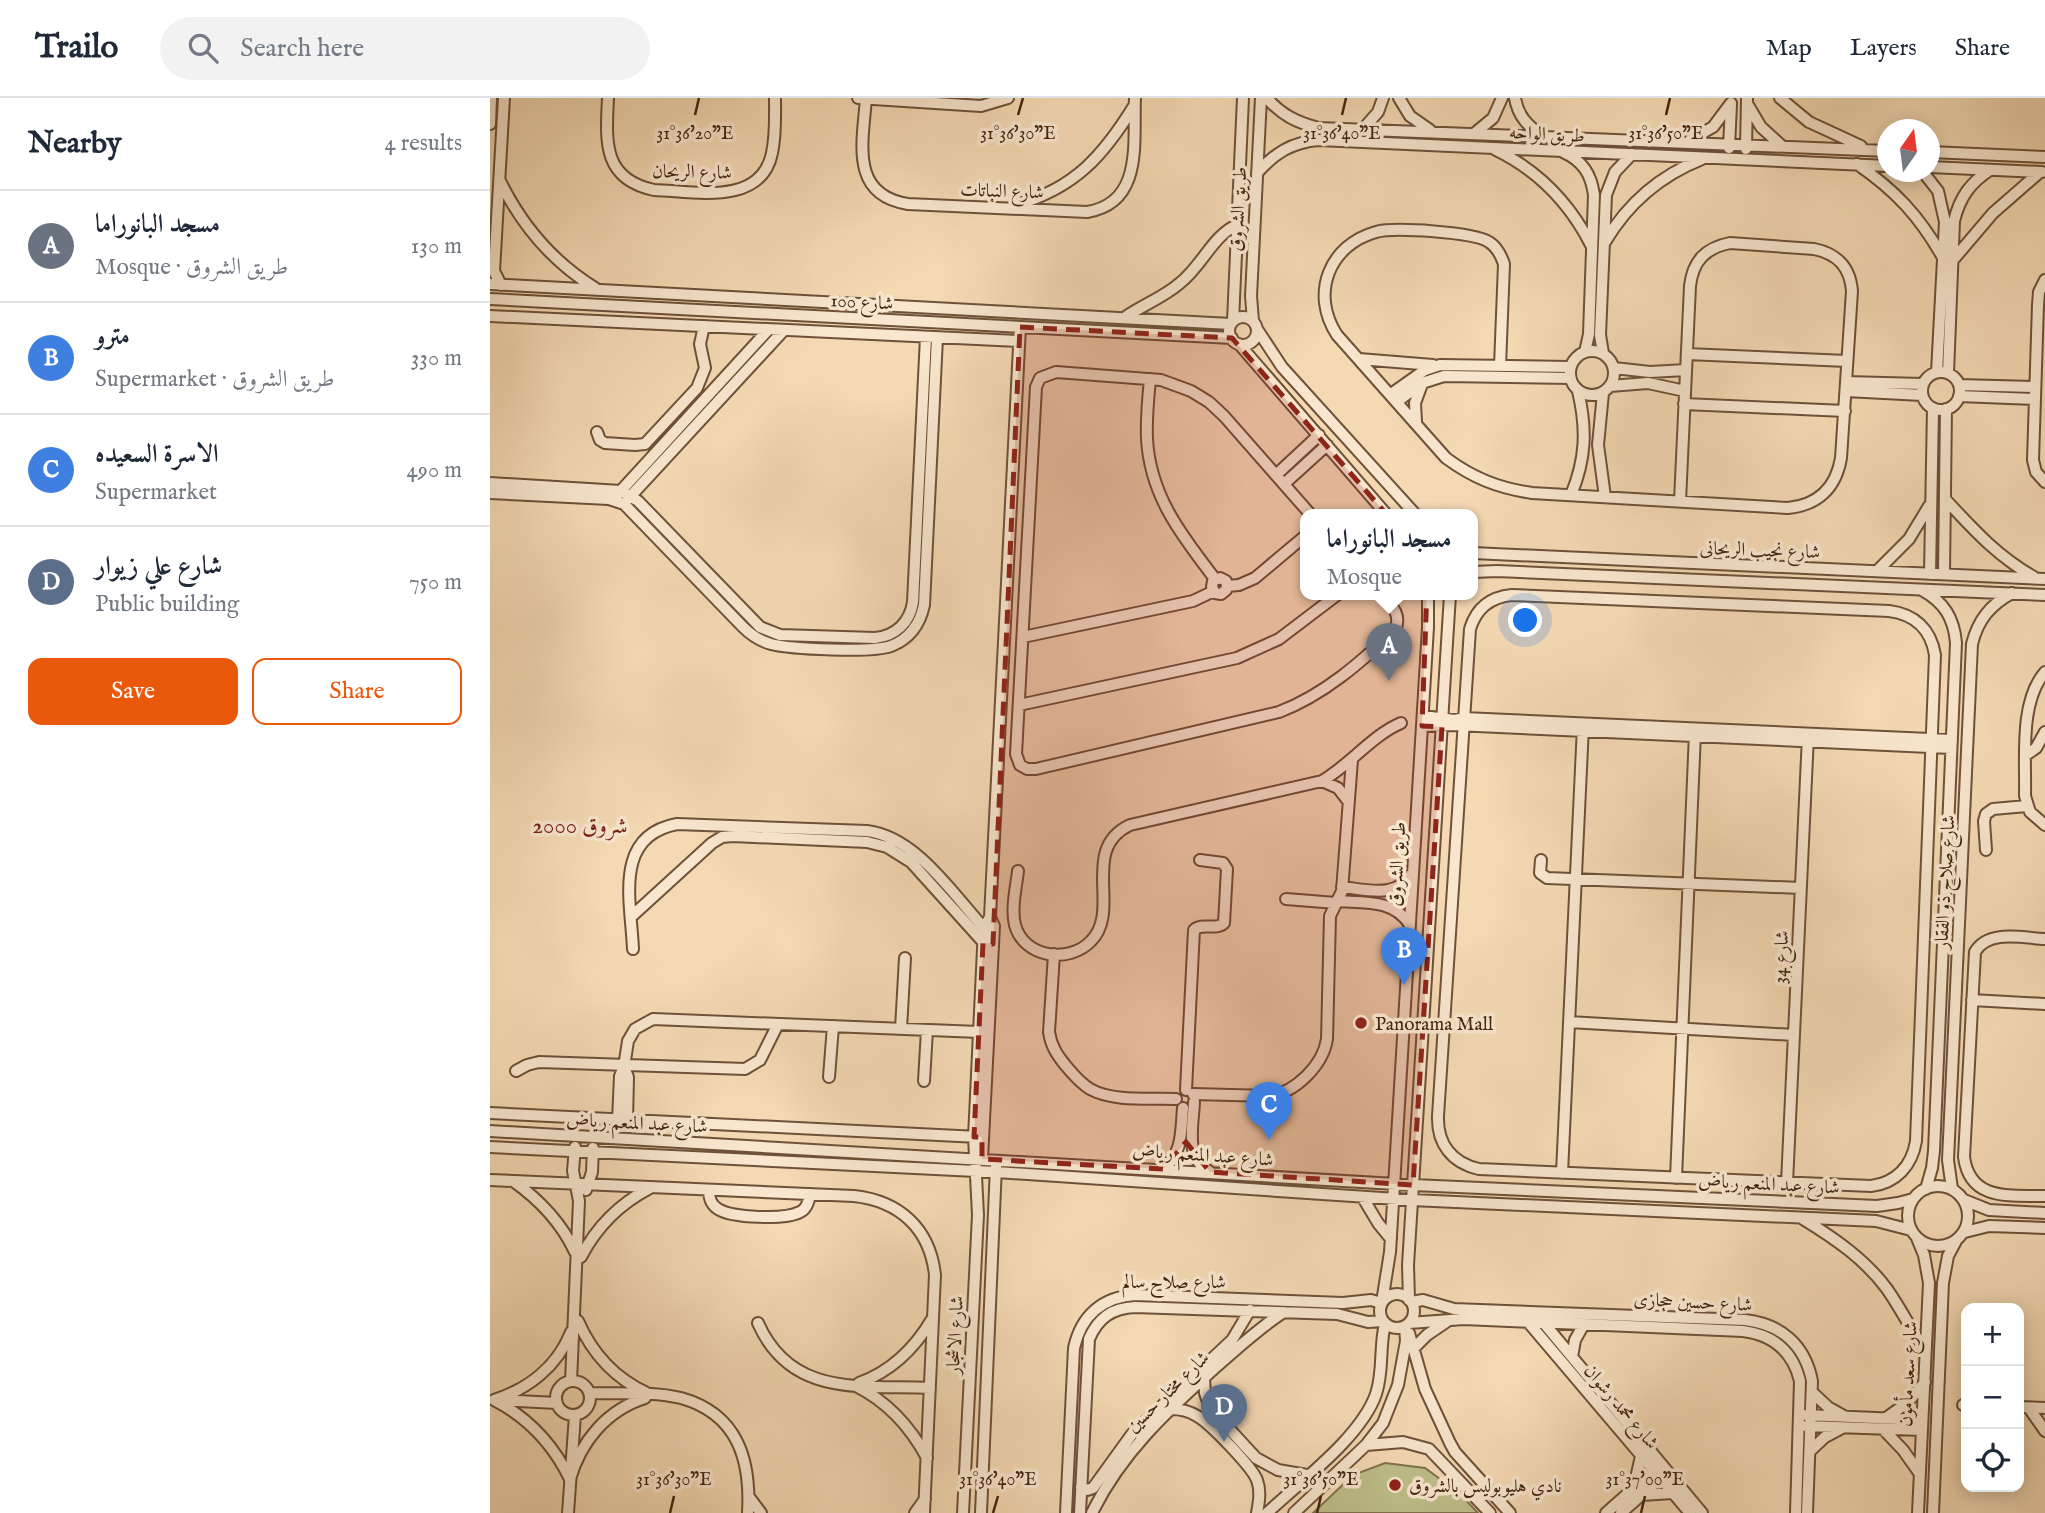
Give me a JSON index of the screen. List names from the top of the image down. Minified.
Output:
{"streets":{"street":["طريق الواحه","شارع الريحان","شارع النباتات","طريق الشروق","شارع 100","شارع نجيب الريحانى","شارع صلاح ذو الفقار","شارع 34","شارع عبد المنعم رياض","شارع صلاح سالم","شارع حسين حجازى","شارع الاشجار","شارع سعد مأمون","شارع مختار حسين","شارع محمد رشوان"]},"crossings":[["طريق الواحه","طريق الشروق"],["طريق الشروق","شارع 100"],["طريق الشروق","شارع عبد المنعم رياض"],["طريق الشروق","شارع صلاح سالم"],["طريق الشروق","شارع حسين حجازى"],["شارع نجيب الريحانى","شارع صلاح ذو الفقار"],["شارع صلاح ذو الفقار","شارع عبد المنعم رياض"],["شارع صلاح ذو الفقار","شارع سعد مأمون"],["شارع عبد المنعم رياض","شارع الاشجار"],["شارع عبد المنعم رياض","شارع سعد مأمون"],["شارع صلاح سالم","شارع حسين حجازى"],["شارع صلاح سالم","شارع مختار حسين"],["شارع حسين حجازى","شارع محمد رشوان"]],"districts":["شروق 2000"],"places":["Panorama Mall","نادي هليوبوليس بالشروق"],"north":"top","page":{"header":"Trailo","search":"Search here","nav":["Map","Layers","Share"],"heading":["Nearby","4 results"],"list":[{"mark":"A","name":"مسجد البانوراما","note":"Mosque · طريق الشروق","value":"130 m"},{"mark":"B","name":"مترو","note":"Supermarket · طريق الشروق","value":"330 m"},{"mark":"C","name":"الاسرة السعيده","note":"Supermarket","value":"490 m"},{"mark":"D","name":"شارع علي زيوار","note":"Public building","value":"750 m"}],"popup":["مسجد البانوراما","Mosque"],"pins":["A","B","C","D"],"buttons":["Save","Share"],"map_buttons":["+","−"]},"coordinates":["31°36'20\"E","31°36'30\"E","31°36'40\"E","31°36'50\"E","31°37'00\"E"]}
